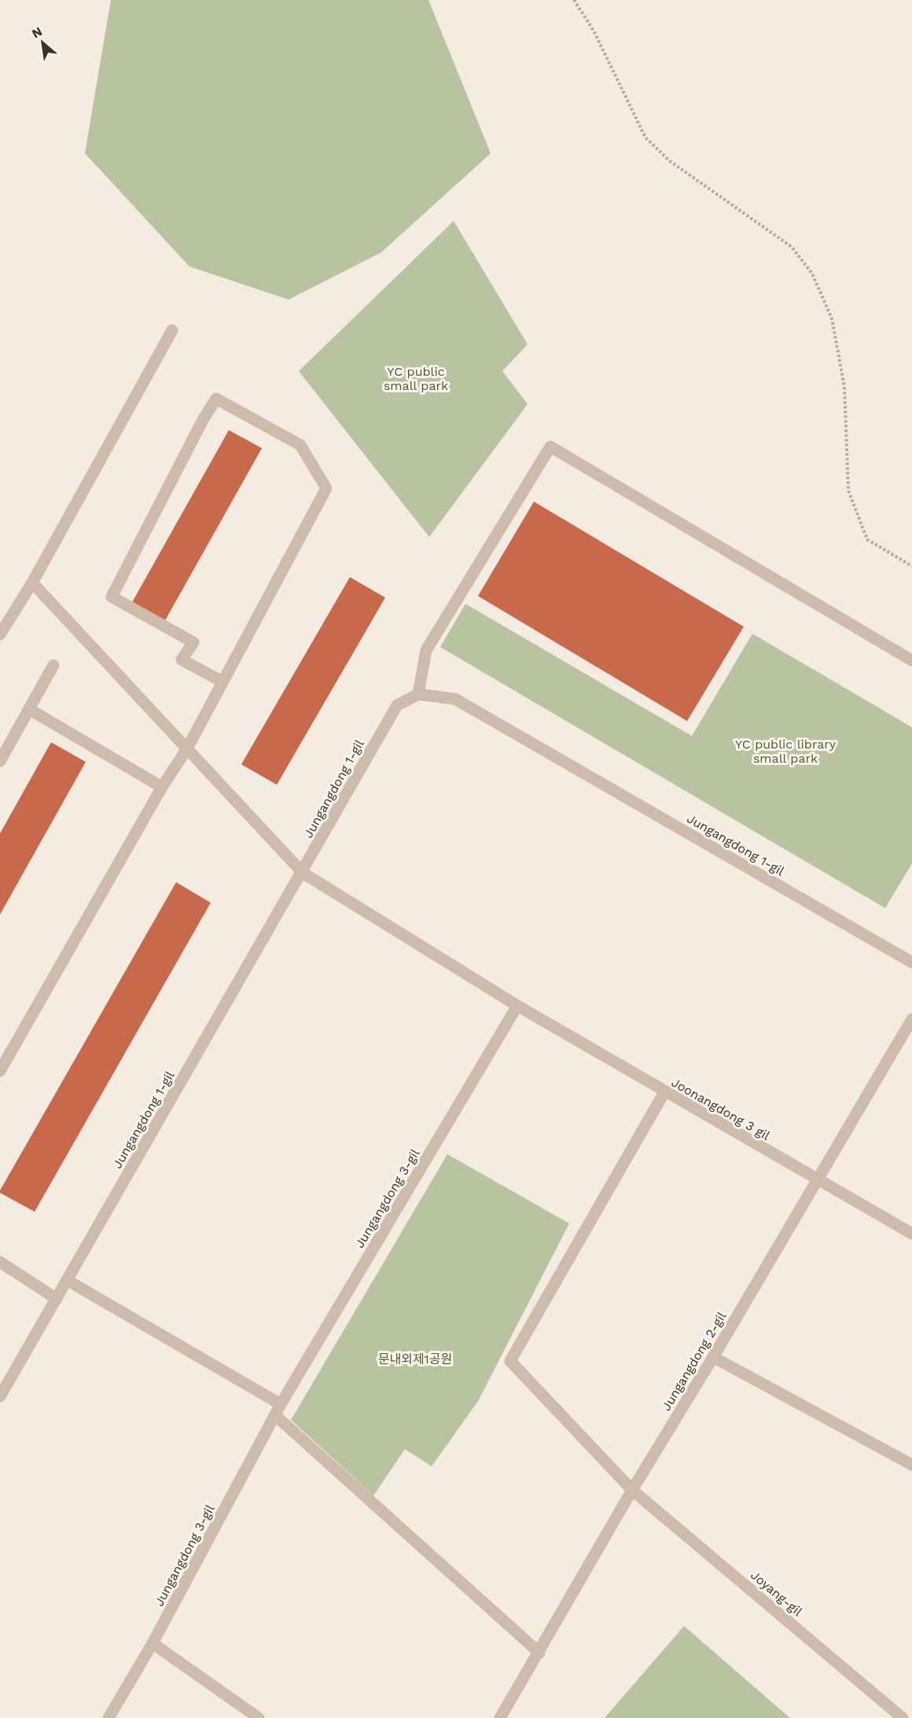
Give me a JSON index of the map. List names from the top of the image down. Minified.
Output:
{"streets":{"street":["Jungangdong 1-gil","Joonangdong 3 gil","Jungangdong 3-gil","Jungangdong 2-gil","Joyang-gil"]},"crossings":[["Jungangdong 1-gil","Joonangdong 3 gil"],["Joonangdong 3 gil","Jungangdong 3-gil"],["Joonangdong 3 gil","Jungangdong 2-gil"],["Joonangdong 3 gil","Joyang-gil"],["Jungangdong 2-gil","Joyang-gil"]],"parks":["YC public small park","YC public library small park","문내외제1공원"],"north":"top left"}
